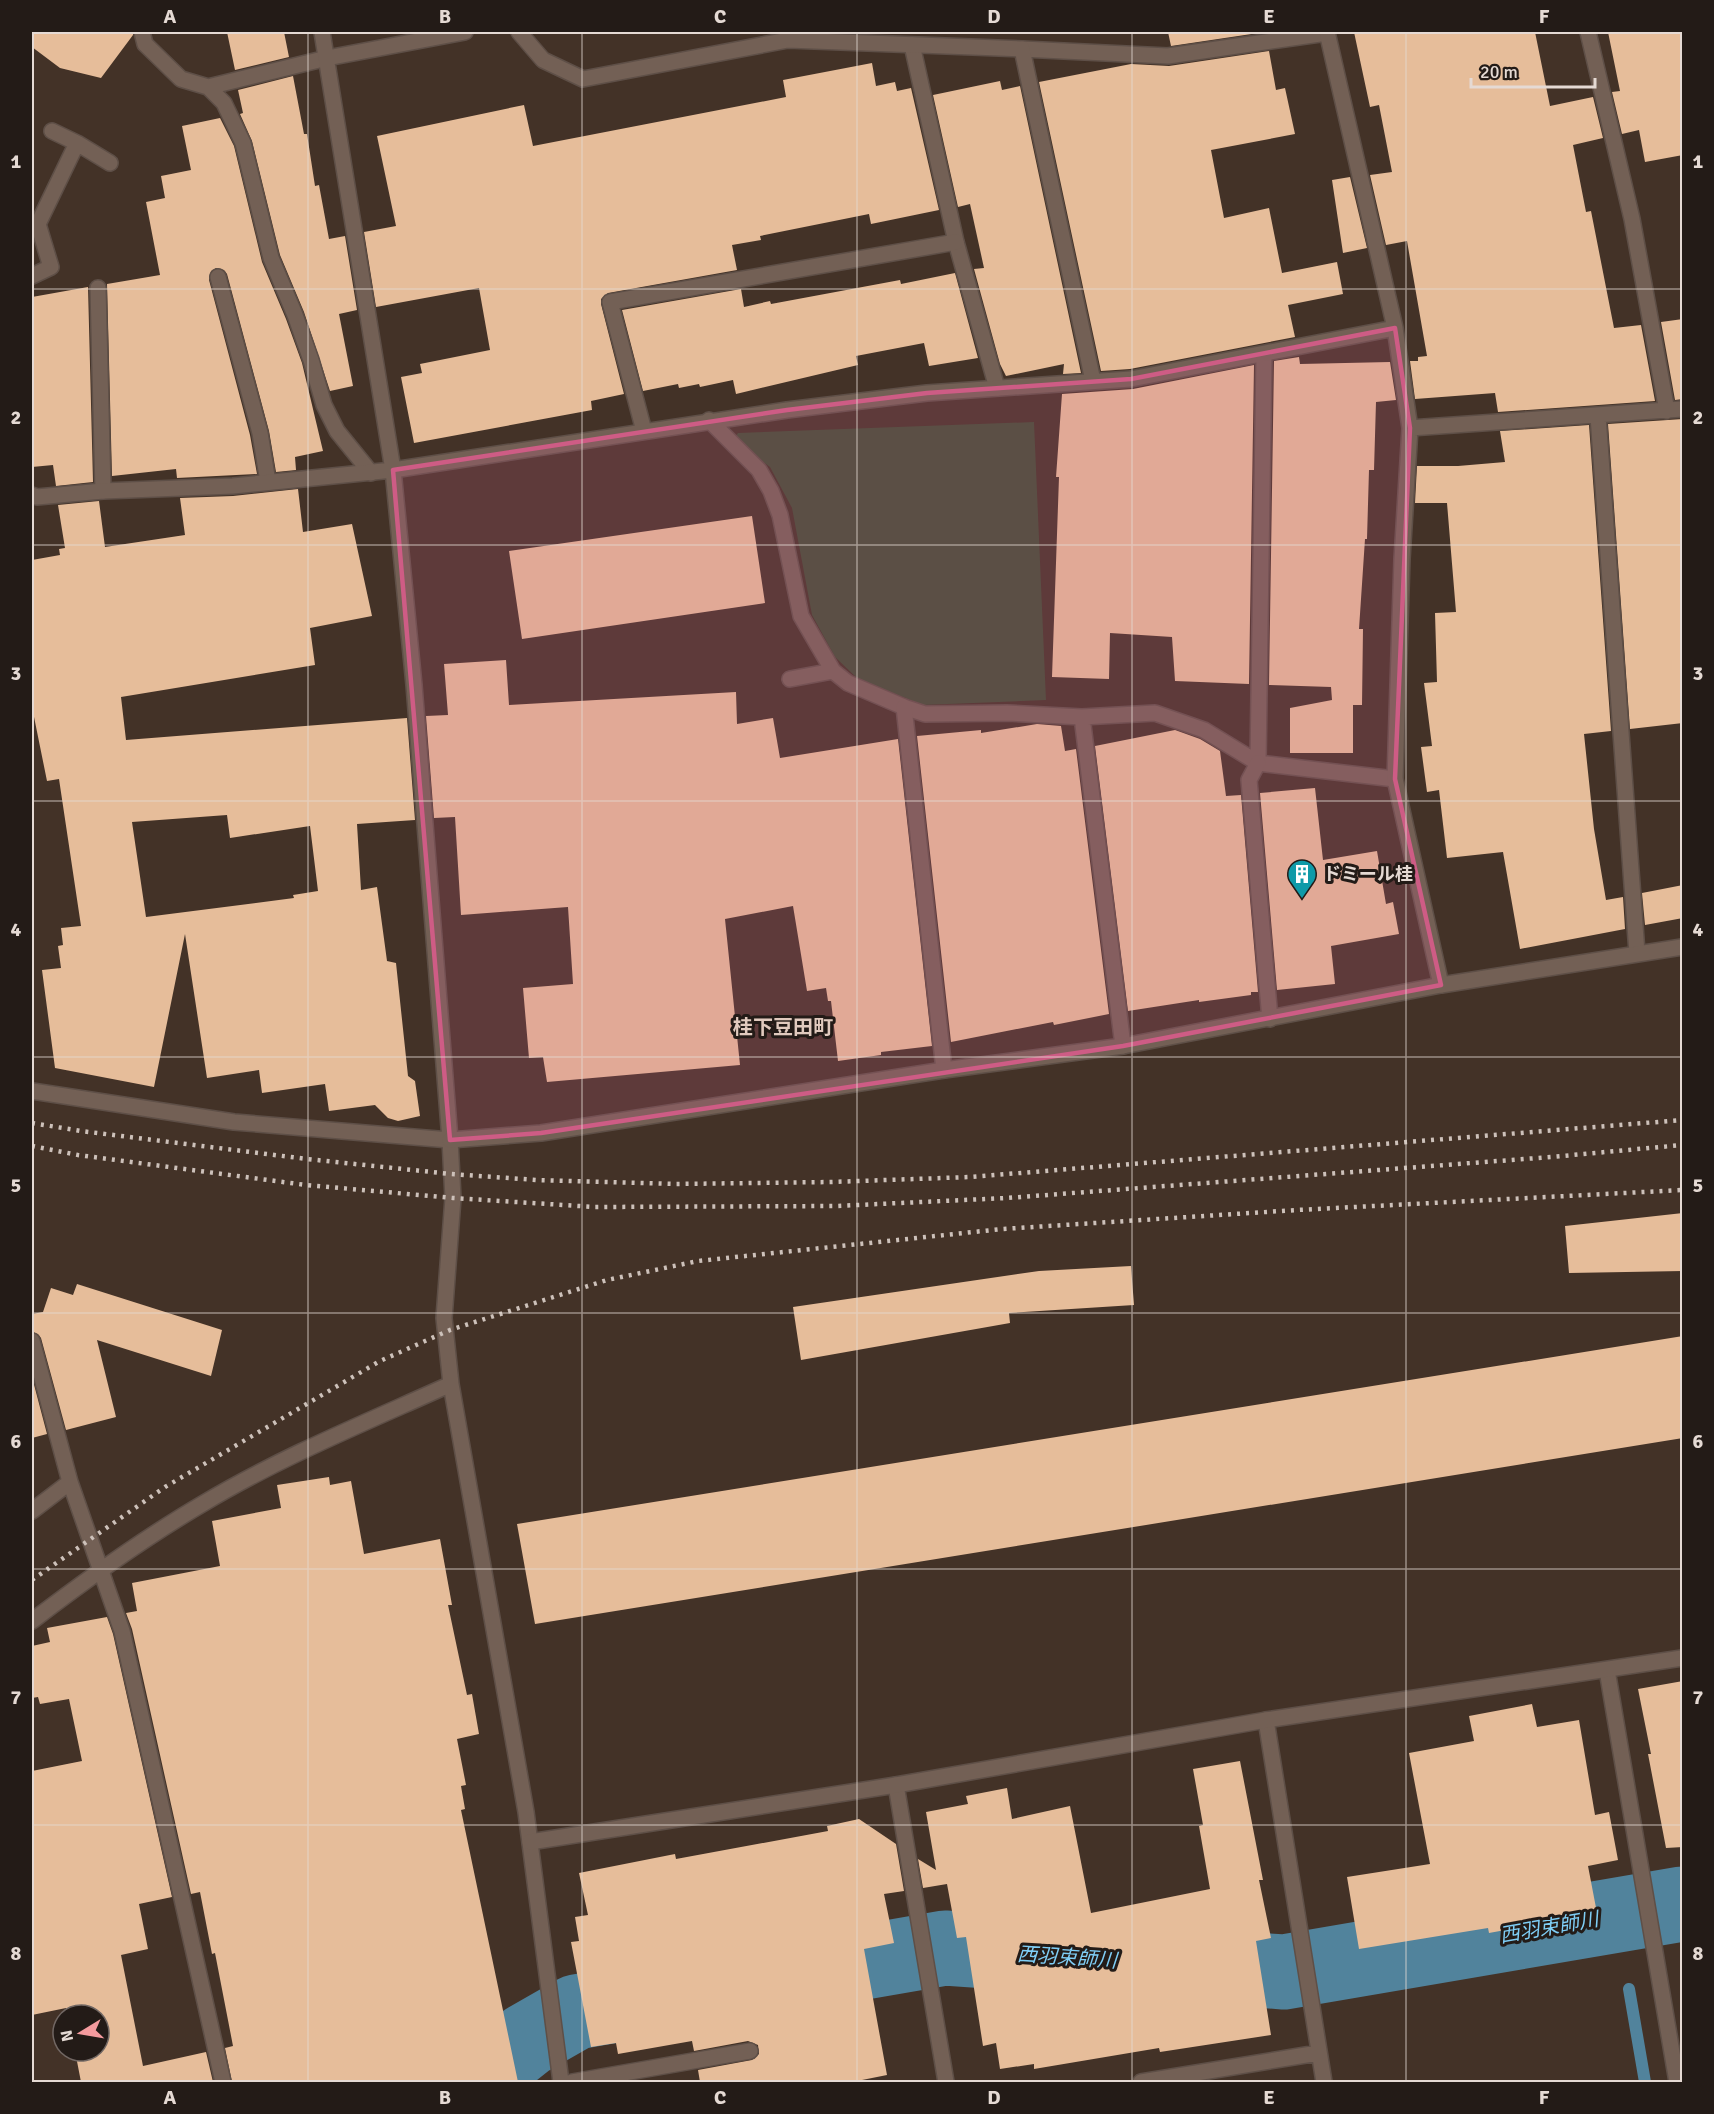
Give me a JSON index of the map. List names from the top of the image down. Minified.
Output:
{"districts":["桂下豆田町"],"water":["西羽束師川"],"places":{"building":["ドミール桂"]},"scale_bar":"20 m","north":"left","grid":{"columns":["A","B","C","D","E","F"],"rows":["1","2","3","4","5","6","7","8"]}}
